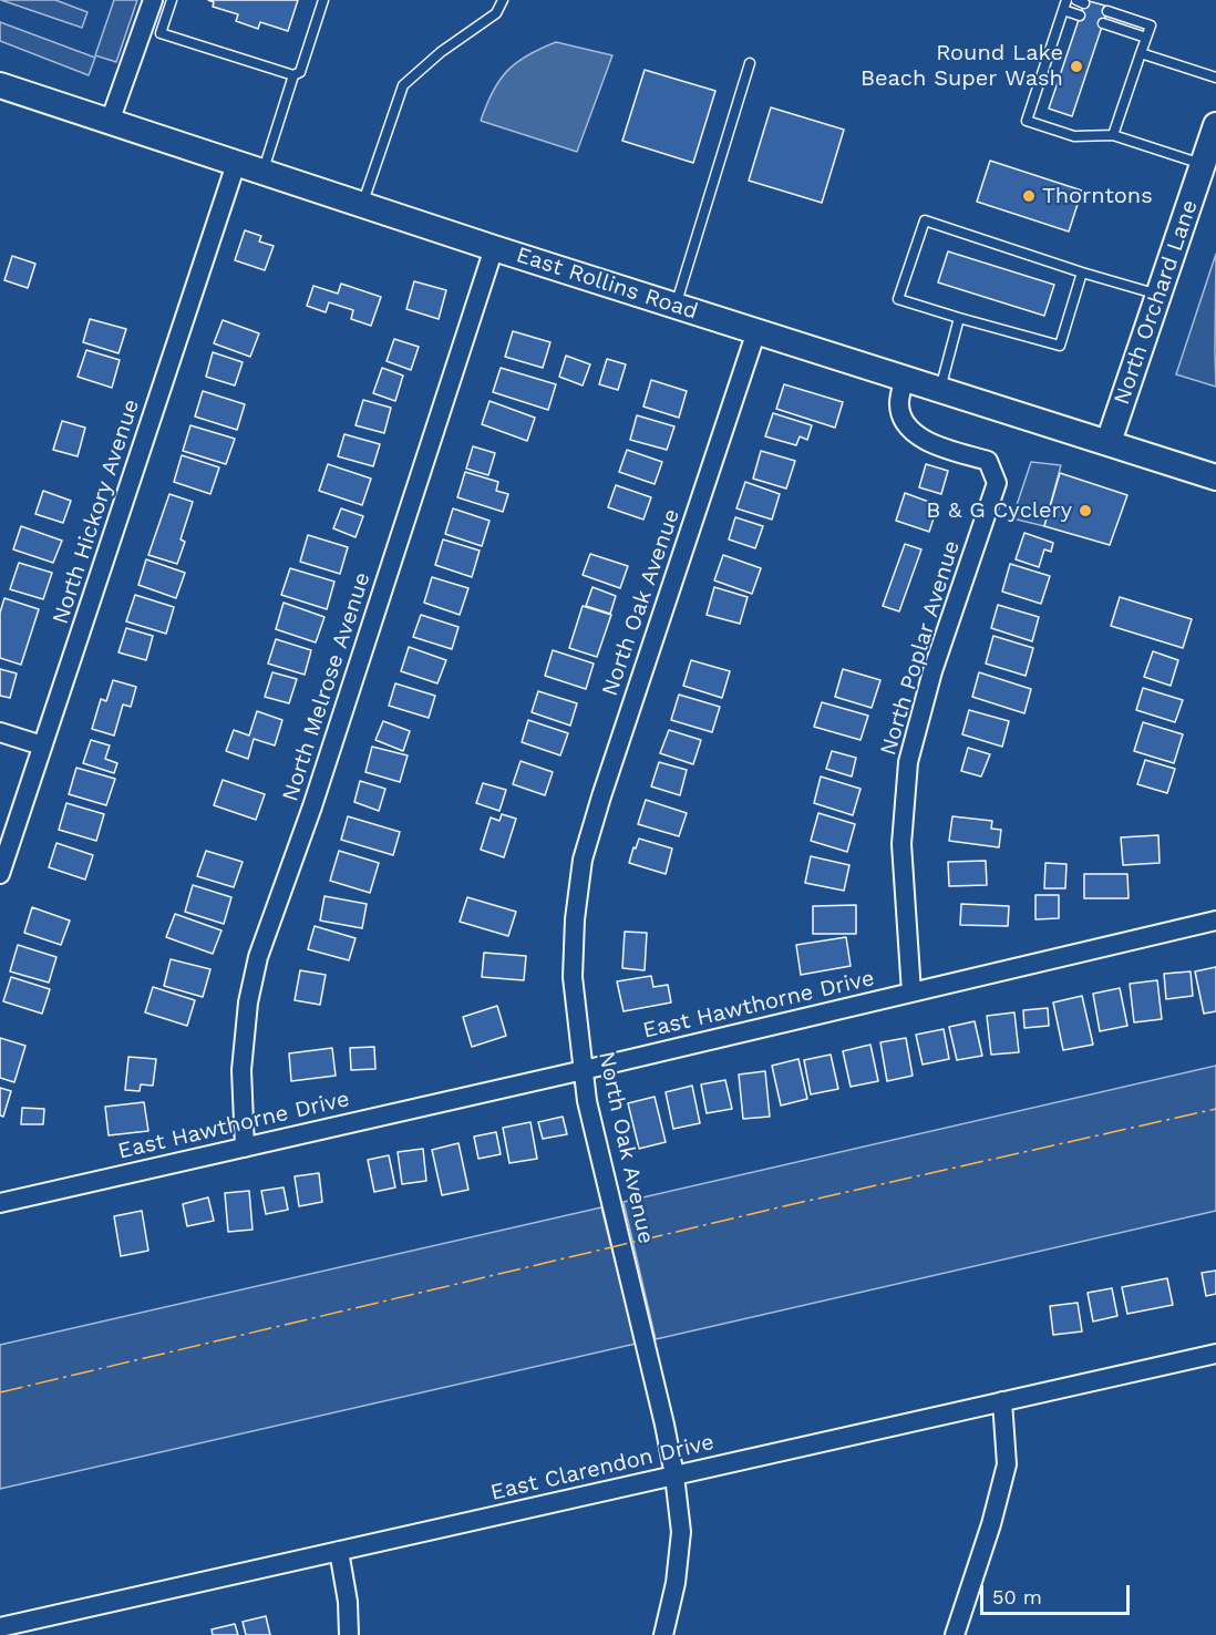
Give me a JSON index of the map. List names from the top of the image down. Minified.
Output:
{"streets":{"main road":["East Rollins Road","North Orchard Lane"],"street":["North Hickory Avenue","North Oak Avenue","North Poplar Avenue","North Melrose Avenue","East Hawthorne Drive","East Clarendon Drive"]},"crossings":[["East Rollins Road","North Orchard Lane"],["East Rollins Road","North Hickory Avenue"],["East Rollins Road","North Oak Avenue"],["East Rollins Road","North Poplar Avenue"],["East Rollins Road","North Melrose Avenue"],["North Oak Avenue","East Hawthorne Drive"],["North Oak Avenue","East Clarendon Drive"],["North Poplar Avenue","East Hawthorne Drive"],["North Melrose Avenue","East Hawthorne Drive"]],"places":["Round Lake Beach Super Wash","Thorntons","B & G Cyclery"],"scale_bar":"50 m"}
